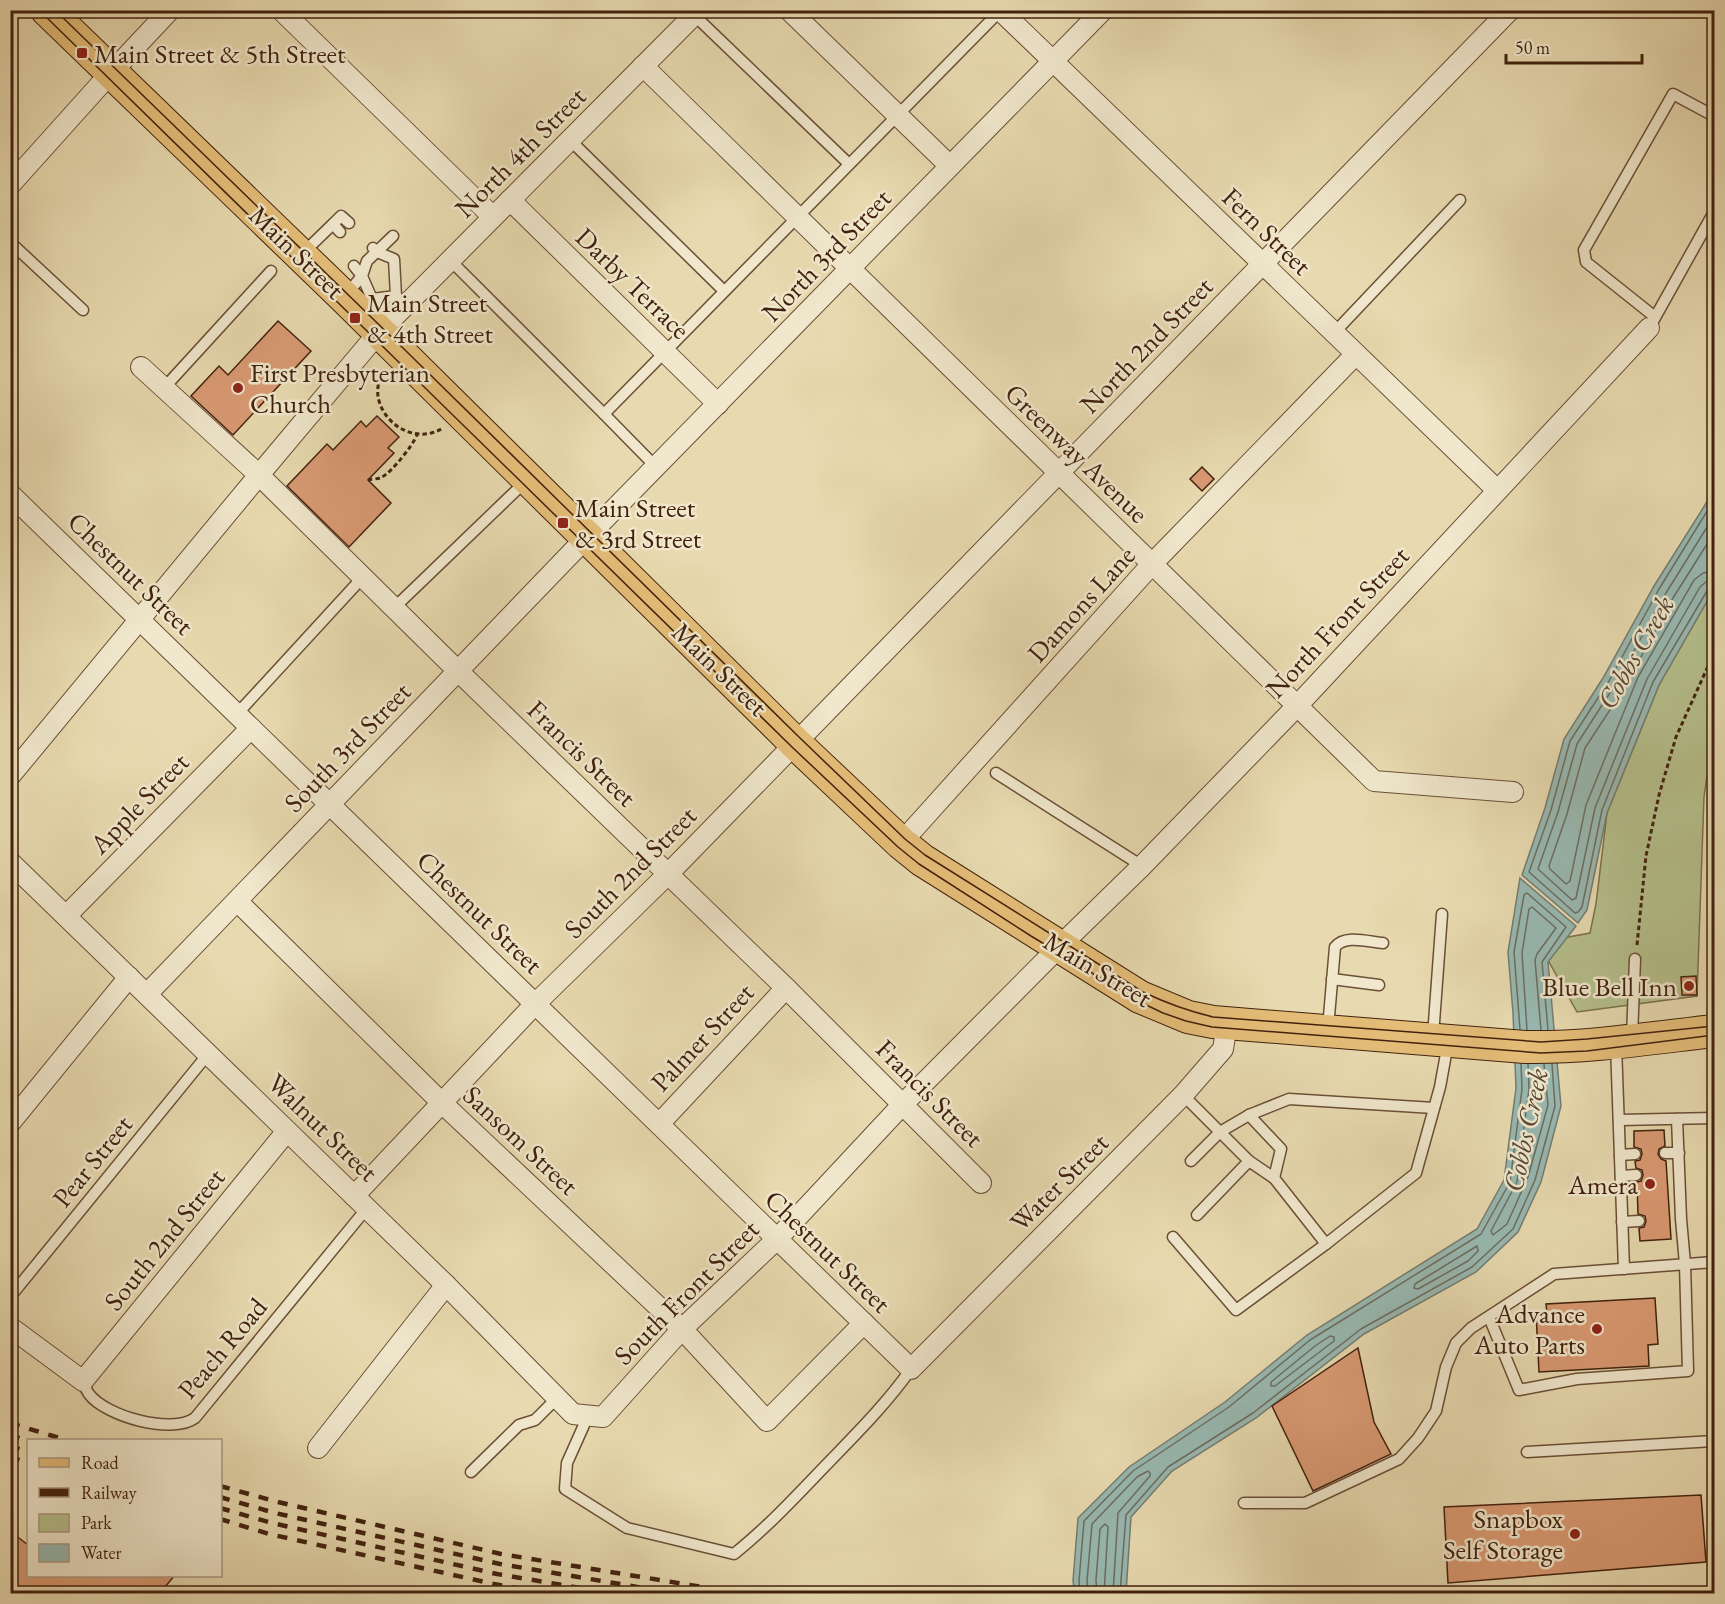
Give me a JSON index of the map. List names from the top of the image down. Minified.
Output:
{"streets":{"main road":["Main Street"],"street":["North 4th Street","Fern Street","North 3rd Street","Darby Terrace","North 2nd Street","Greenway Avenue","Chestnut Street","Damons Lane","North Front Street","South 3rd Street","Francis Street","Apple Street","South 2nd Street","Palmer Street","Walnut Street","Sansom Street","Water Street","South Front Street"],"lane":["Pear Street","Peach Road"]},"crossings":[["North 4th Street","Main Street"],["North 4th Street","Darby Terrace"],["North 4th Street","Greenway Avenue"],["North 4th Street","Chestnut Street"],["North 4th Street","Francis Street"],["Fern Street","North 3rd Street"],["Fern Street","North 2nd Street"],["Fern Street","Damons Lane"],["Fern Street","North Front Street"],["Main Street","North 3rd Street"],["Main Street","North 2nd Street"],["Main Street","Damons Lane"],["Main Street","North Front Street"],["Main Street","South 3rd Street"],["Main Street","South 2nd Street"],["Main Street","Water Street"],["Main Street","South Front Street"],["North 3rd Street","Darby Terrace"],["North 3rd Street","Greenway Avenue"],["North 3rd Street","South 3rd Street"],["North 2nd Street","Greenway Avenue"],["North 2nd Street","South 2nd Street"],["Greenway Avenue","Damons Lane"],["Greenway Avenue","North Front Street"],["Chestnut Street","South 3rd Street"],["Chestnut Street","Apple Street"],["Chestnut Street","South 2nd Street"],["Chestnut Street","Palmer Street"],["Chestnut Street","Sansom Street"],["Chestnut Street","Water Street"],["Chestnut Street","South Front Street"],["North Front Street","South Front Street"],["South 3rd Street","Francis Street"],["South 3rd Street","Walnut Street"],["South 3rd Street","Sansom Street"],["Francis Street","South 2nd Street"],["Francis Street","Palmer Street"],["Francis Street","South Front Street"],["Apple Street","Walnut Street"],["South 2nd Street","Walnut Street"],["South 2nd Street","Sansom Street"],["South 2nd Street","Peach Road"],["Walnut Street","Pear Street"],["Walnut Street","South Front Street"],["Walnut Street","Peach Road"],["Sansom Street","South Front Street"]],"water":["Cobbs Creek"],"places":{"transit":["Main Street & 5th Street","Main Street & 4th Street","Main Street & 3rd Street"],"other":["First Presbyterian Church","Blue Bell Inn","Amera","Advance Auto Parts","Snapbox Self Storage"]},"legend":["Road","Railway","Park","Water"],"scale_bar":"50 m"}
